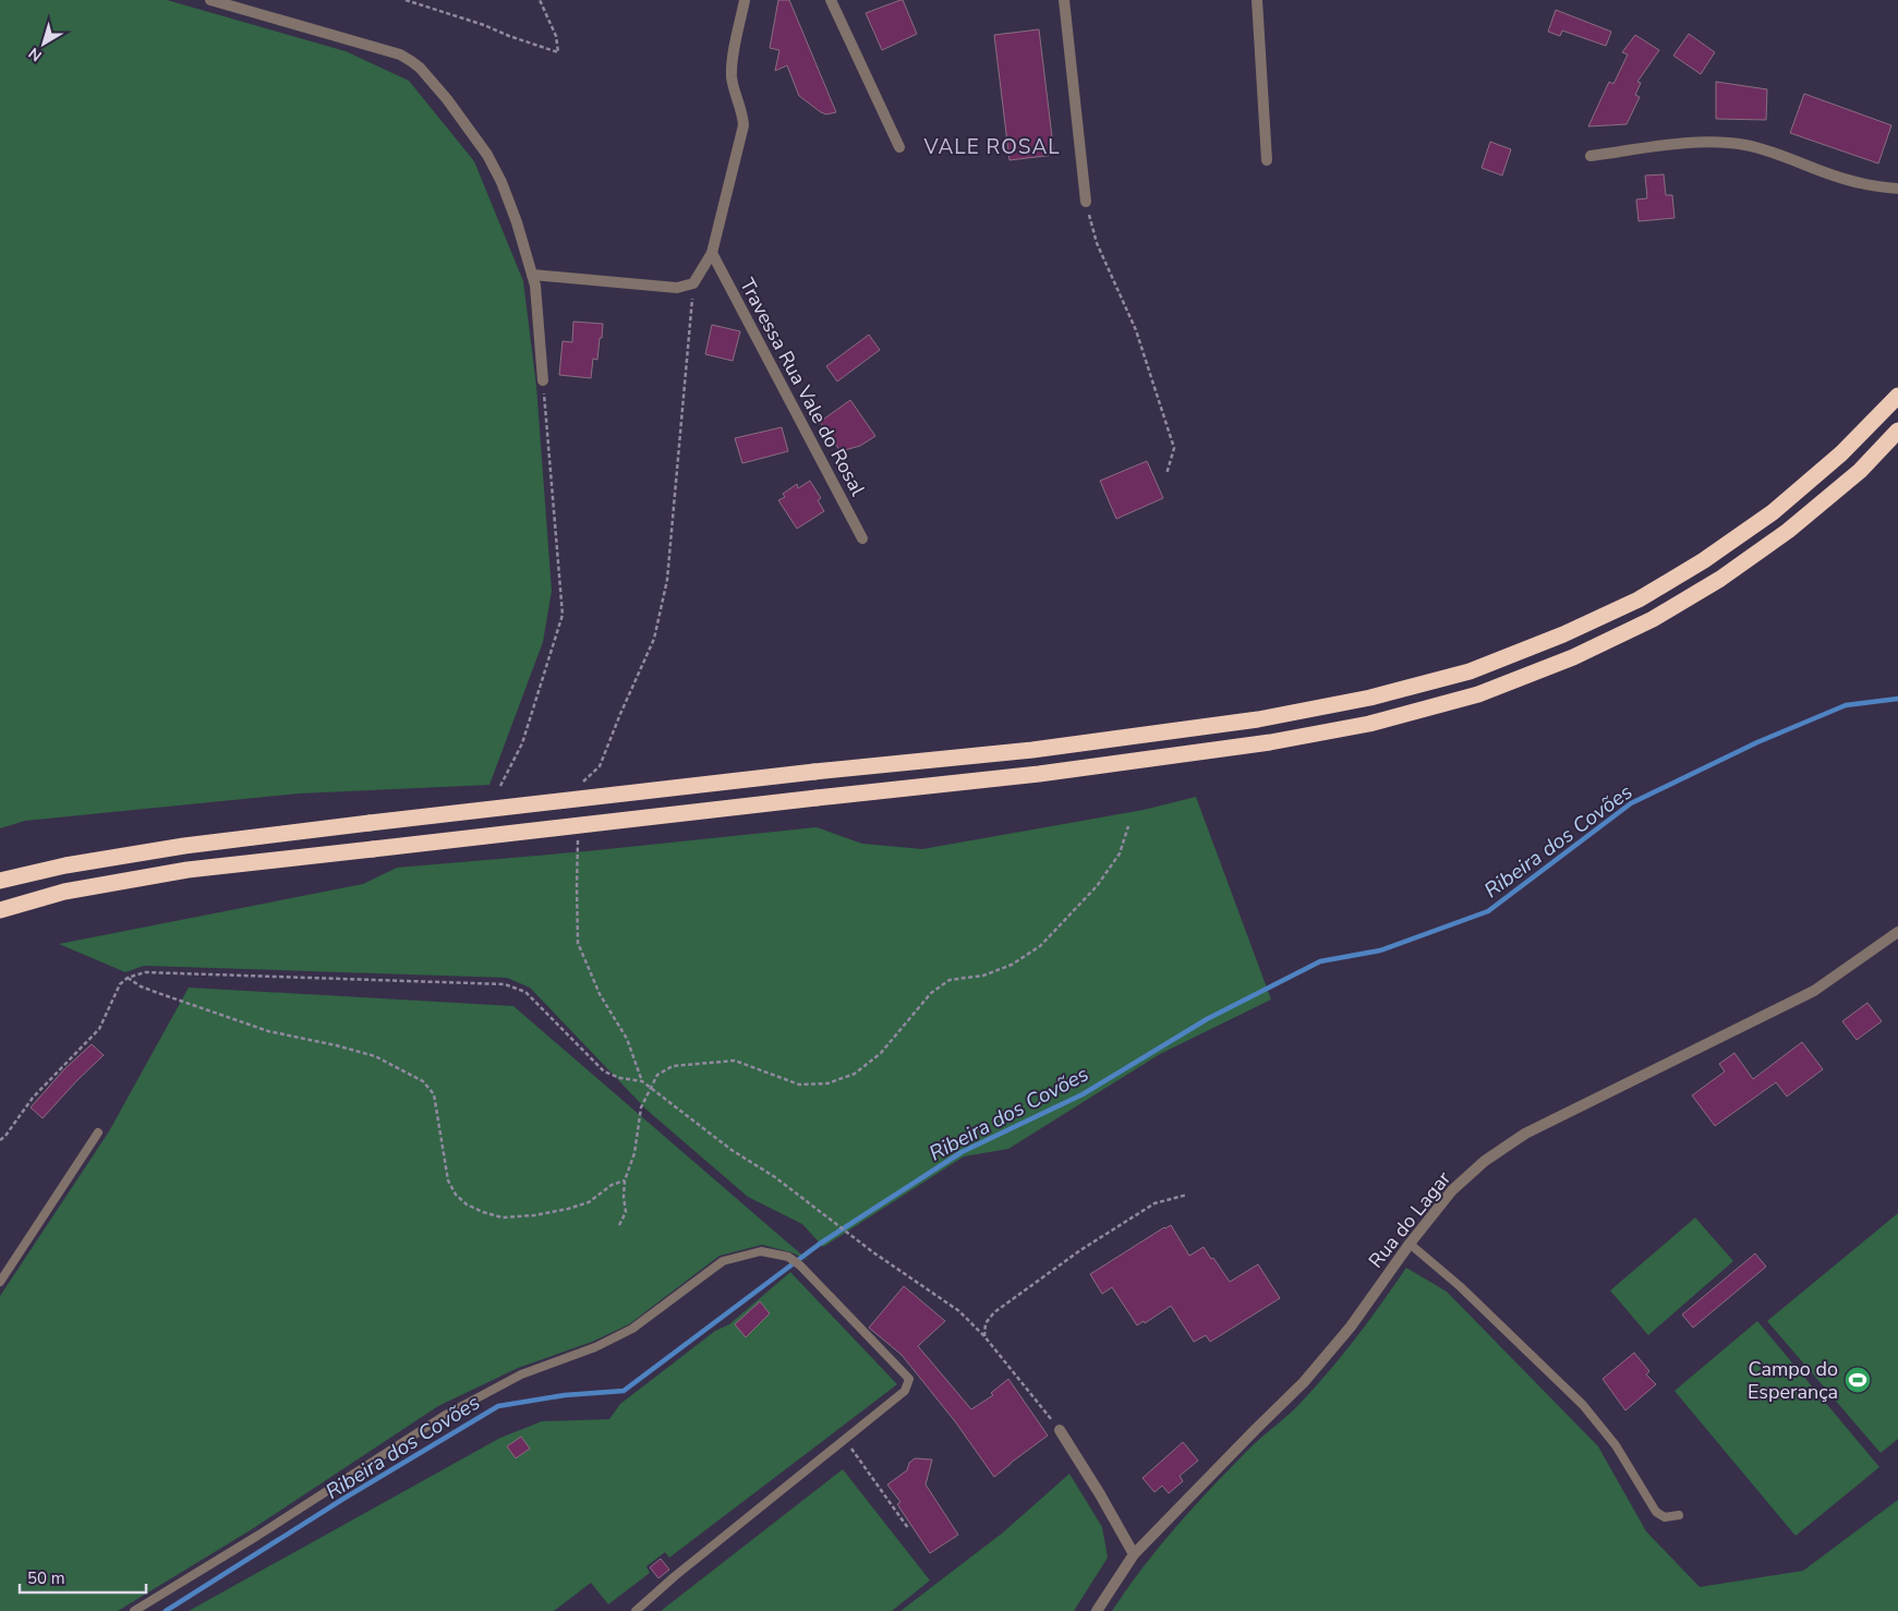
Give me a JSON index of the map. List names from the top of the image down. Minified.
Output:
{"streets":{"street":["Travessa Rua Vale do Rosal","Rua do Lagar"]},"districts":["VALE ROSAL"],"water":["Ribeira dos Covões"],"places":{"sports":["Campo do Esperança"]},"scale_bar":"50 m","north":"bottom left"}
